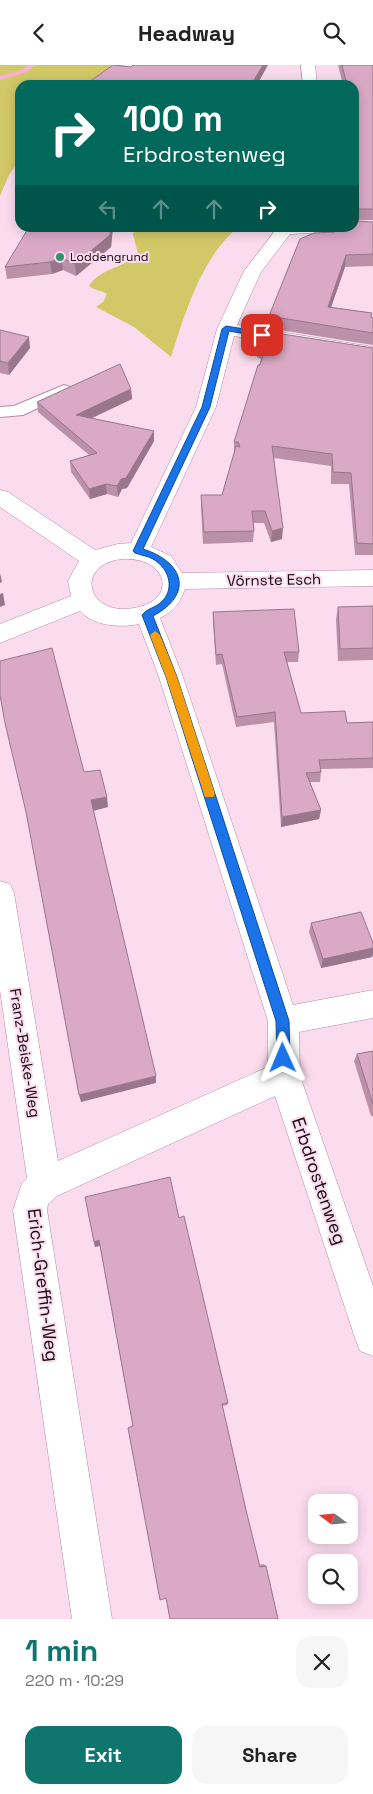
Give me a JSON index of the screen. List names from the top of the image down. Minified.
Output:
{"streets":{"street":["Vörnste Esch","Franz-Beiske-Weg","Erbdrostenweg","Erich-Greffin-Weg"]},"crossings":[["Vörnste Esch","Erbdrostenweg"],["Franz-Beiske-Weg","Erich-Greffin-Weg"],["Erbdrostenweg","Erich-Greffin-Weg"]],"places":["Loddengrund"],"north":"left","page":{"header":"Headway","turn":["100 m","Erbdrostenweg"],"heading":["1 min","220 m · 10:29"],"buttons":["Exit","Share"]}}
